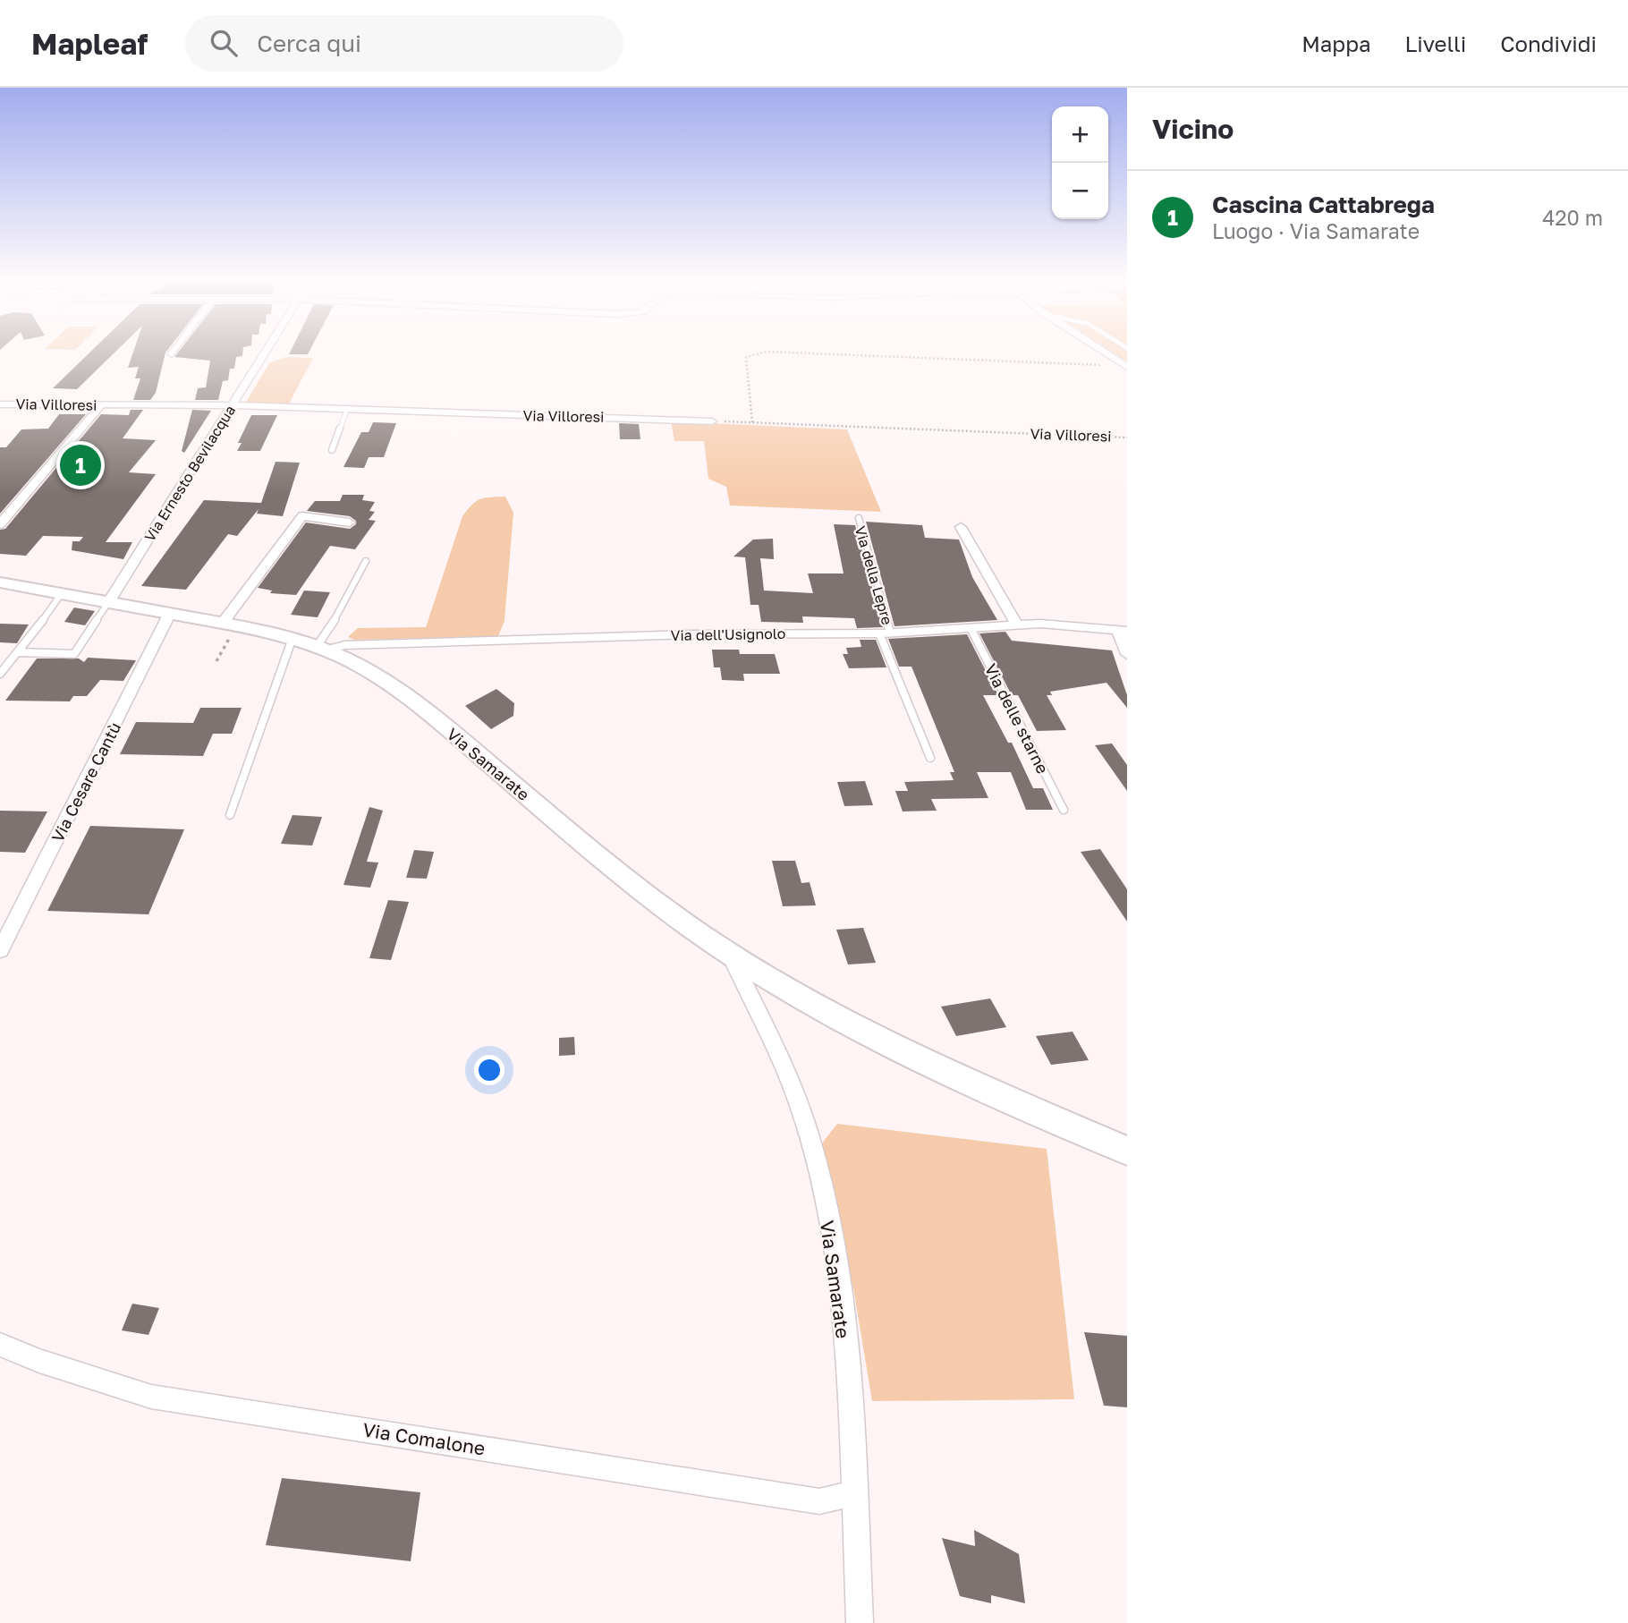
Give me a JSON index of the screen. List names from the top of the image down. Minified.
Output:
{"streets":{"street":["Via Villoresi","Via Ernesto Bevilacqua","Via dell'Usignolo","Via Samarate","Via Cesare Cantù","Via Comalone"],"lane":["Via della Lepre","Via delle starne"]},"crossings":[["Via Villoresi","Via Ernesto Bevilacqua"],["Via Ernesto Bevilacqua","Via Samarate"],["Via della Lepre","Via dell'Usignolo"],["Via dell'Usignolo","Via delle starne"],["Via dell'Usignolo","Via Samarate"],["Via Samarate","Via Cesare Cantù"],["Via Samarate","Via Comalone"]],"page":{"header":"Mapleaf","search":"Cerca qui","nav":["Mappa","Livelli","Condividi"],"heading":"Vicino","map_buttons":["+","−"],"list":[{"mark":"1","name":"Cascina Cattabrega","note":"Luogo · Via Samarate","value":"420 m"}],"pins":"1"}}
